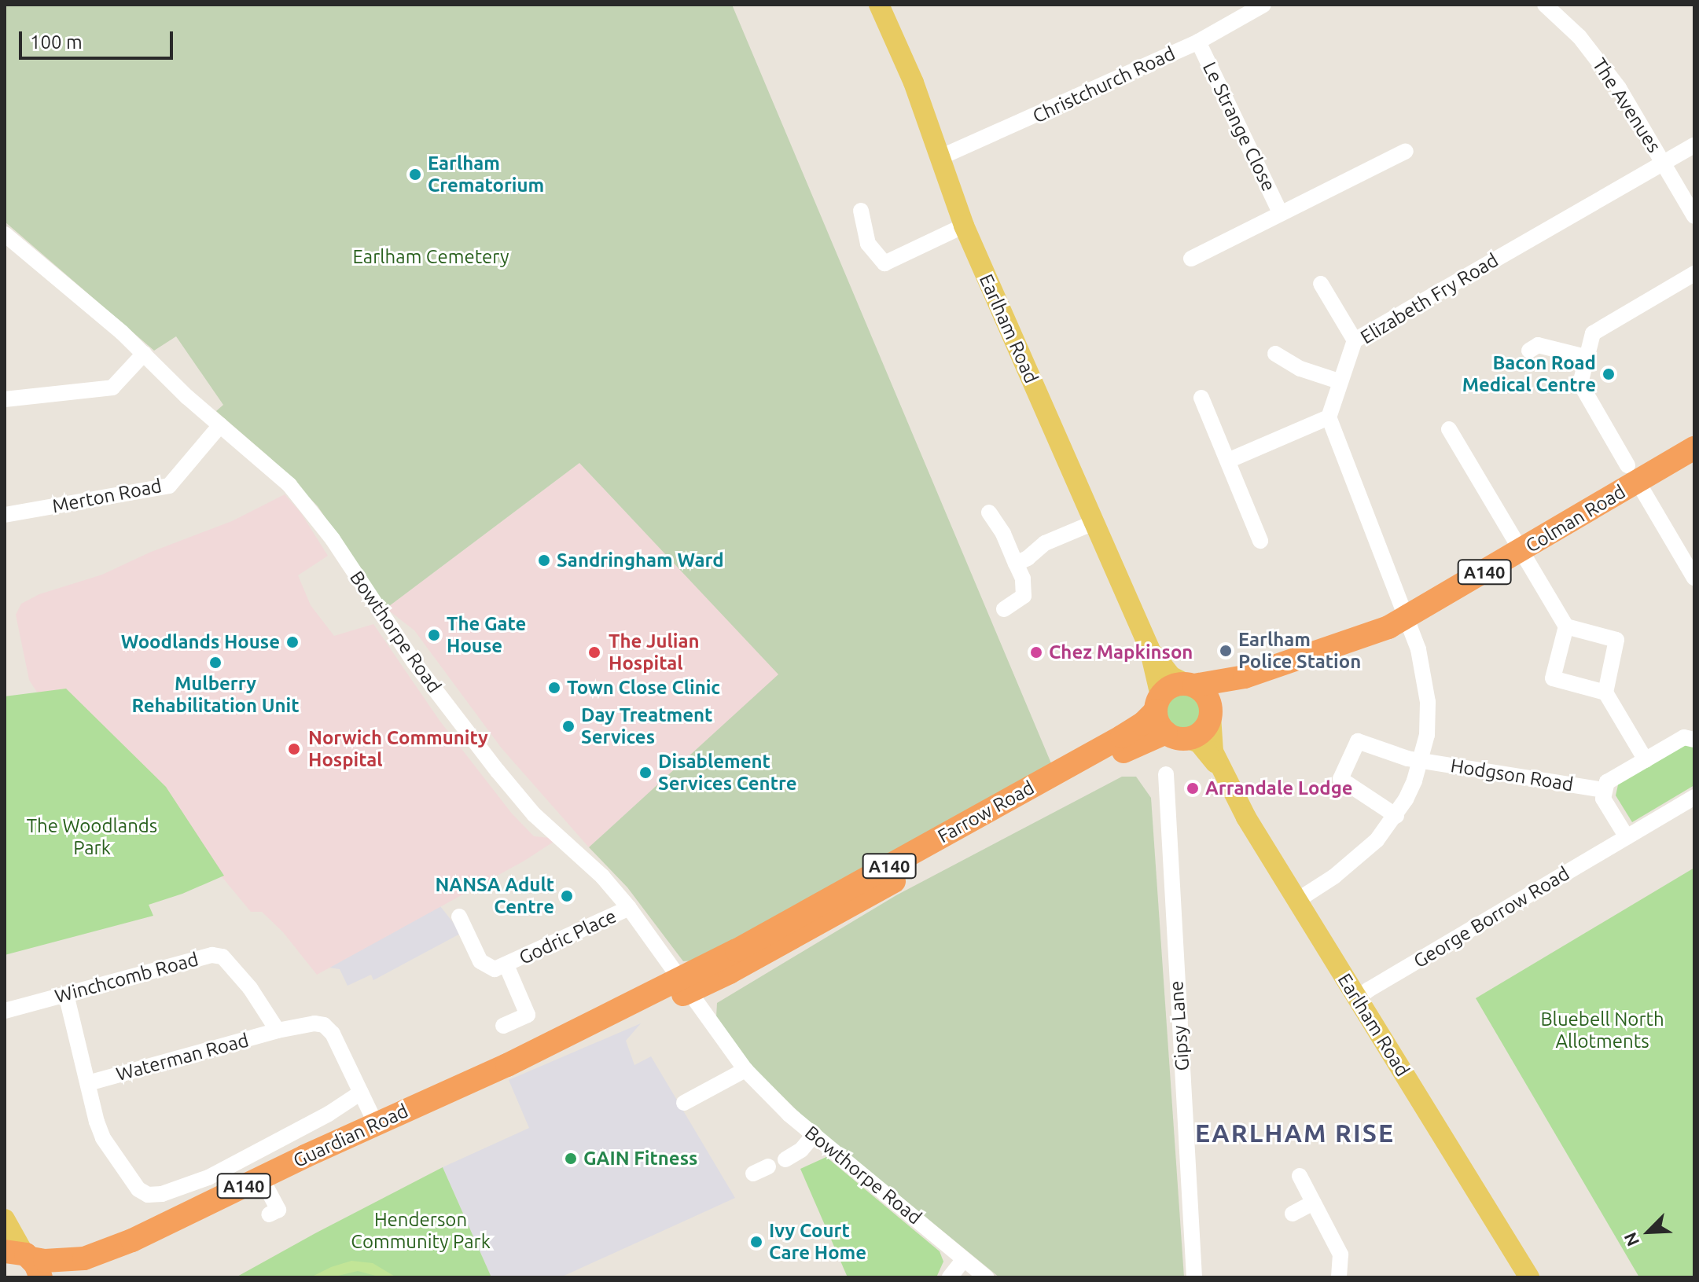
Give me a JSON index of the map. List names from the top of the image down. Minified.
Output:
{"streets":{"highway":["Colman Road","A140","Farrow Road","Guardian Road"],"main road":["Earlham Road"],"street":["Christchurch Road","The Avenues","Le Strange Close","Elizabeth Fry Road","Merton Road","Bowthorpe Road","Hodgson Road","George Borrow Road","Godric Place","Winchcomb Road","Gipsy Lane","Waterman Road"]},"crossings":[["Christchurch Road","Le Strange Close"],["Christchurch Road","Earlham Road"],["The Avenues","Elizabeth Fry Road"],["Earlham Road","Colman Road"],["Earlham Road","Farrow Road"],["Earlham Road","George Borrow Road"],["Merton Road","Bowthorpe Road"],["Colman Road","Farrow Road"],["Bowthorpe Road","Farrow Road"],["Bowthorpe Road","Godric Place"],["Bowthorpe Road","Guardian Road"],["Farrow Road","Guardian Road"],["Winchcomb Road","Waterman Road"],["Waterman Road","Guardian Road"]],"districts":["EARLHAM RISE"],"parks":["Earlham Cemetery","The Woodlands Park","Bluebell North Allotments","Henderson Community Park"],"places":["Earlham Crematorium","Bacon Road Medical Centre","Sandringham Ward","The Gate House","Woodlands House","Earlham Police Station","The Julian Hospital","Chez Mapkinson","Mulberry Rehabilitation Unit","Town Close Clinic","Day Treatment Services","Norwich Community Hospital","Disablement Services Centre","Arrandale Lodge","NANSA Adult Centre","GAIN Fitness","Ivy Court Care Home"],"scale_bar":"100 m","north":"bottom left"}
